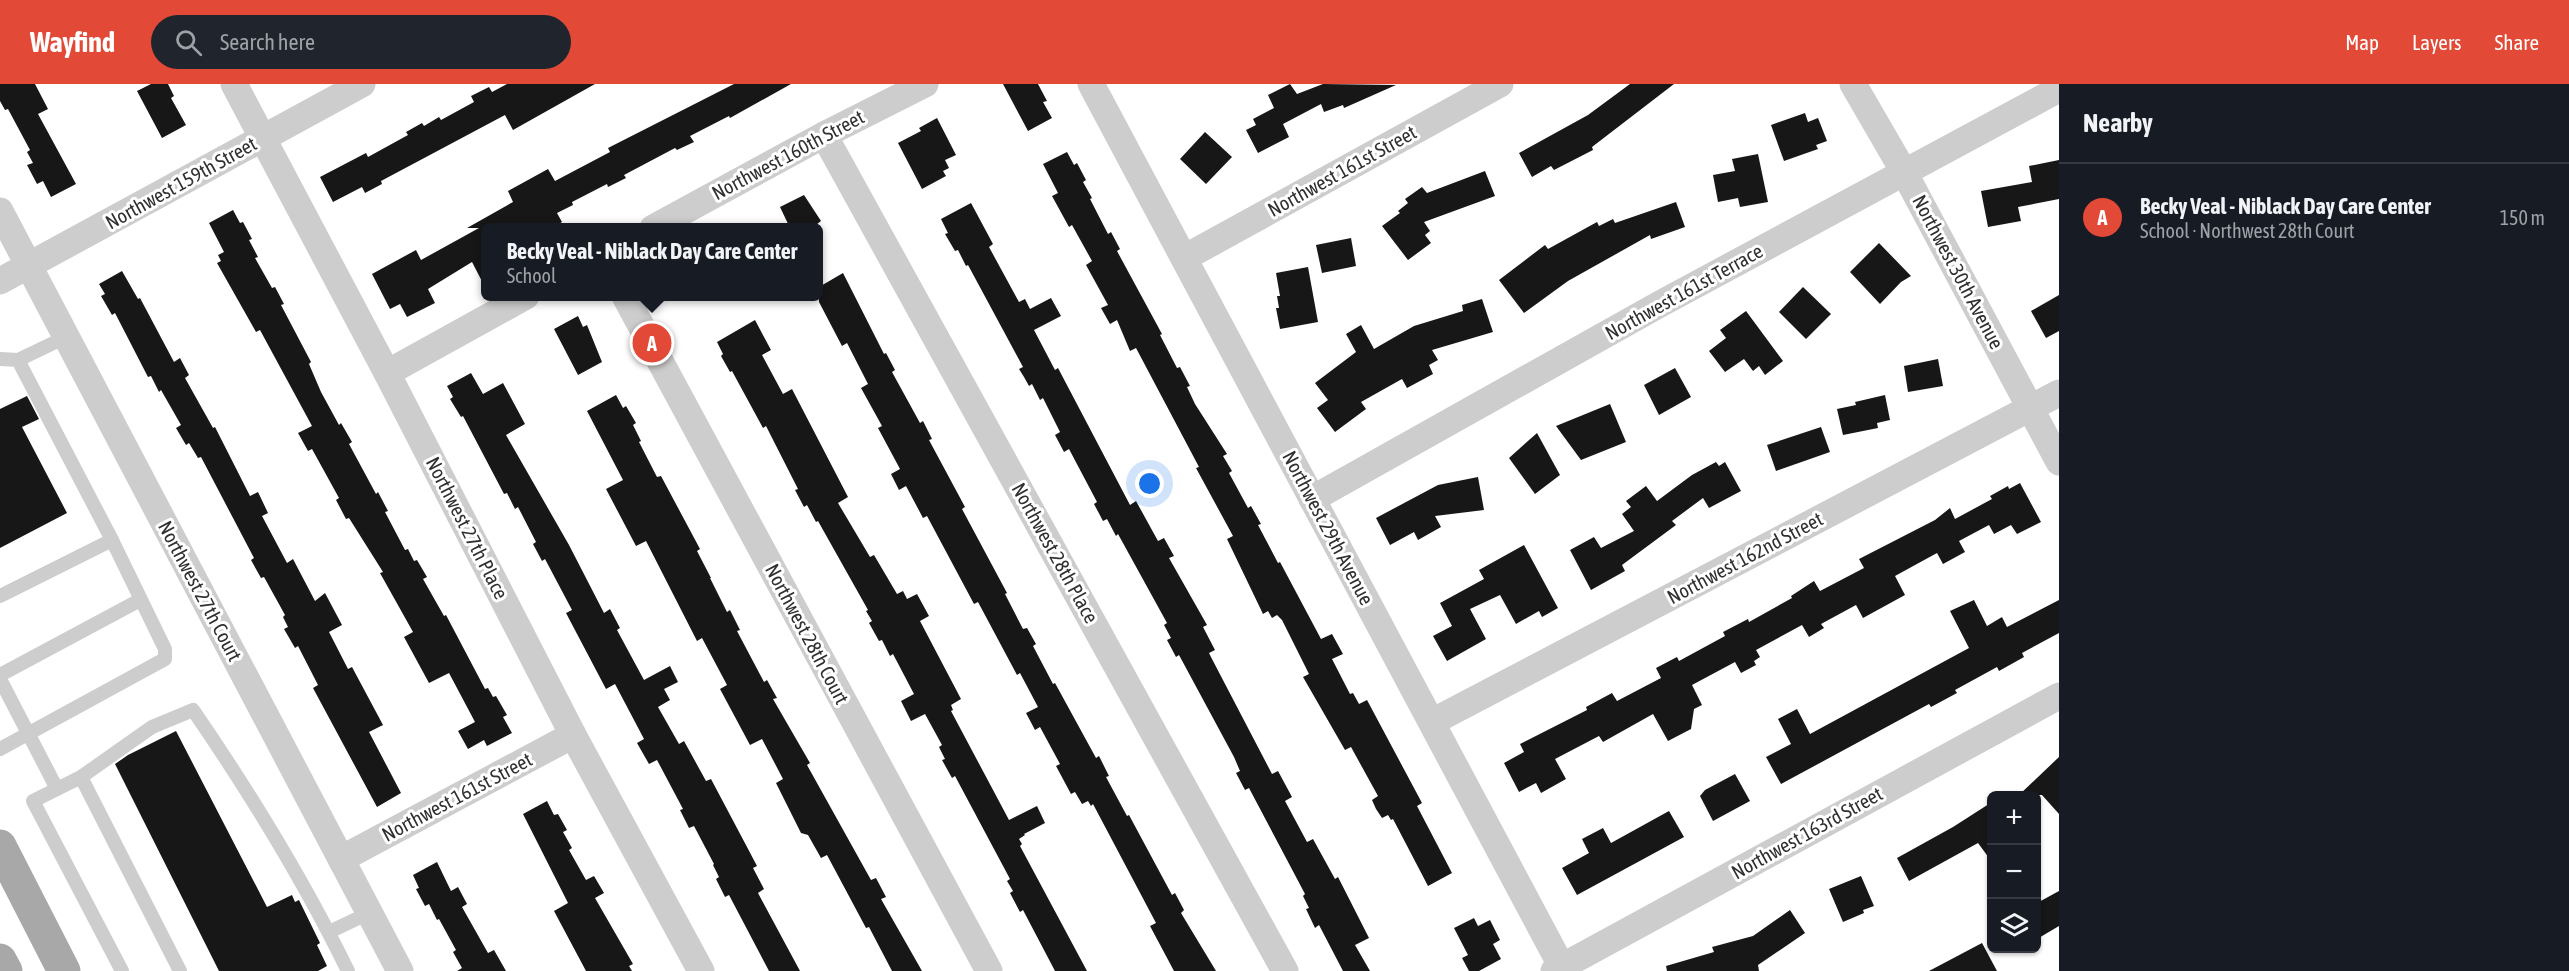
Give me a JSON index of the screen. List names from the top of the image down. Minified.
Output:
{"streets":{"street":["Northwest 160th Street","Northwest 161st Street","Northwest 159th Street","Northwest 30th Avenue","Northwest 161st Terrace","Northwest 27th Place","Northwest 29th Avenue","Northwest 28th Place","Northwest 162nd Street","Northwest 27th Court","Northwest 28th Court","Northwest 163rd Street"]},"crossings":[["Northwest 160th Street","Northwest 28th Place"],["Northwest 161st Street","Northwest 27th Place"],["Northwest 161st Street","Northwest 29th Avenue"],["Northwest 161st Street","Northwest 27th Court"],["Northwest 159th Street","Northwest 27th Place"],["Northwest 159th Street","Northwest 27th Court"],["Northwest 30th Avenue","Northwest 161st Terrace"],["Northwest 30th Avenue","Northwest 162nd Street"],["Northwest 161st Terrace","Northwest 29th Avenue"],["Northwest 29th Avenue","Northwest 162nd Street"],["Northwest 29th Avenue","Northwest 163rd Street"]],"page":{"header":"Wayfind","search":"Search here","nav":["Map","Layers","Share"],"heading":"Nearby","list":[{"mark":"A","name":"Becky Veal - Niblack Day Care Center","note":"School · Northwest 28th Court","value":"150 m"}],"popup":["Becky Veal - Niblack Day Care Center","School"],"pins":"A","map_buttons":["+","−"]}}
